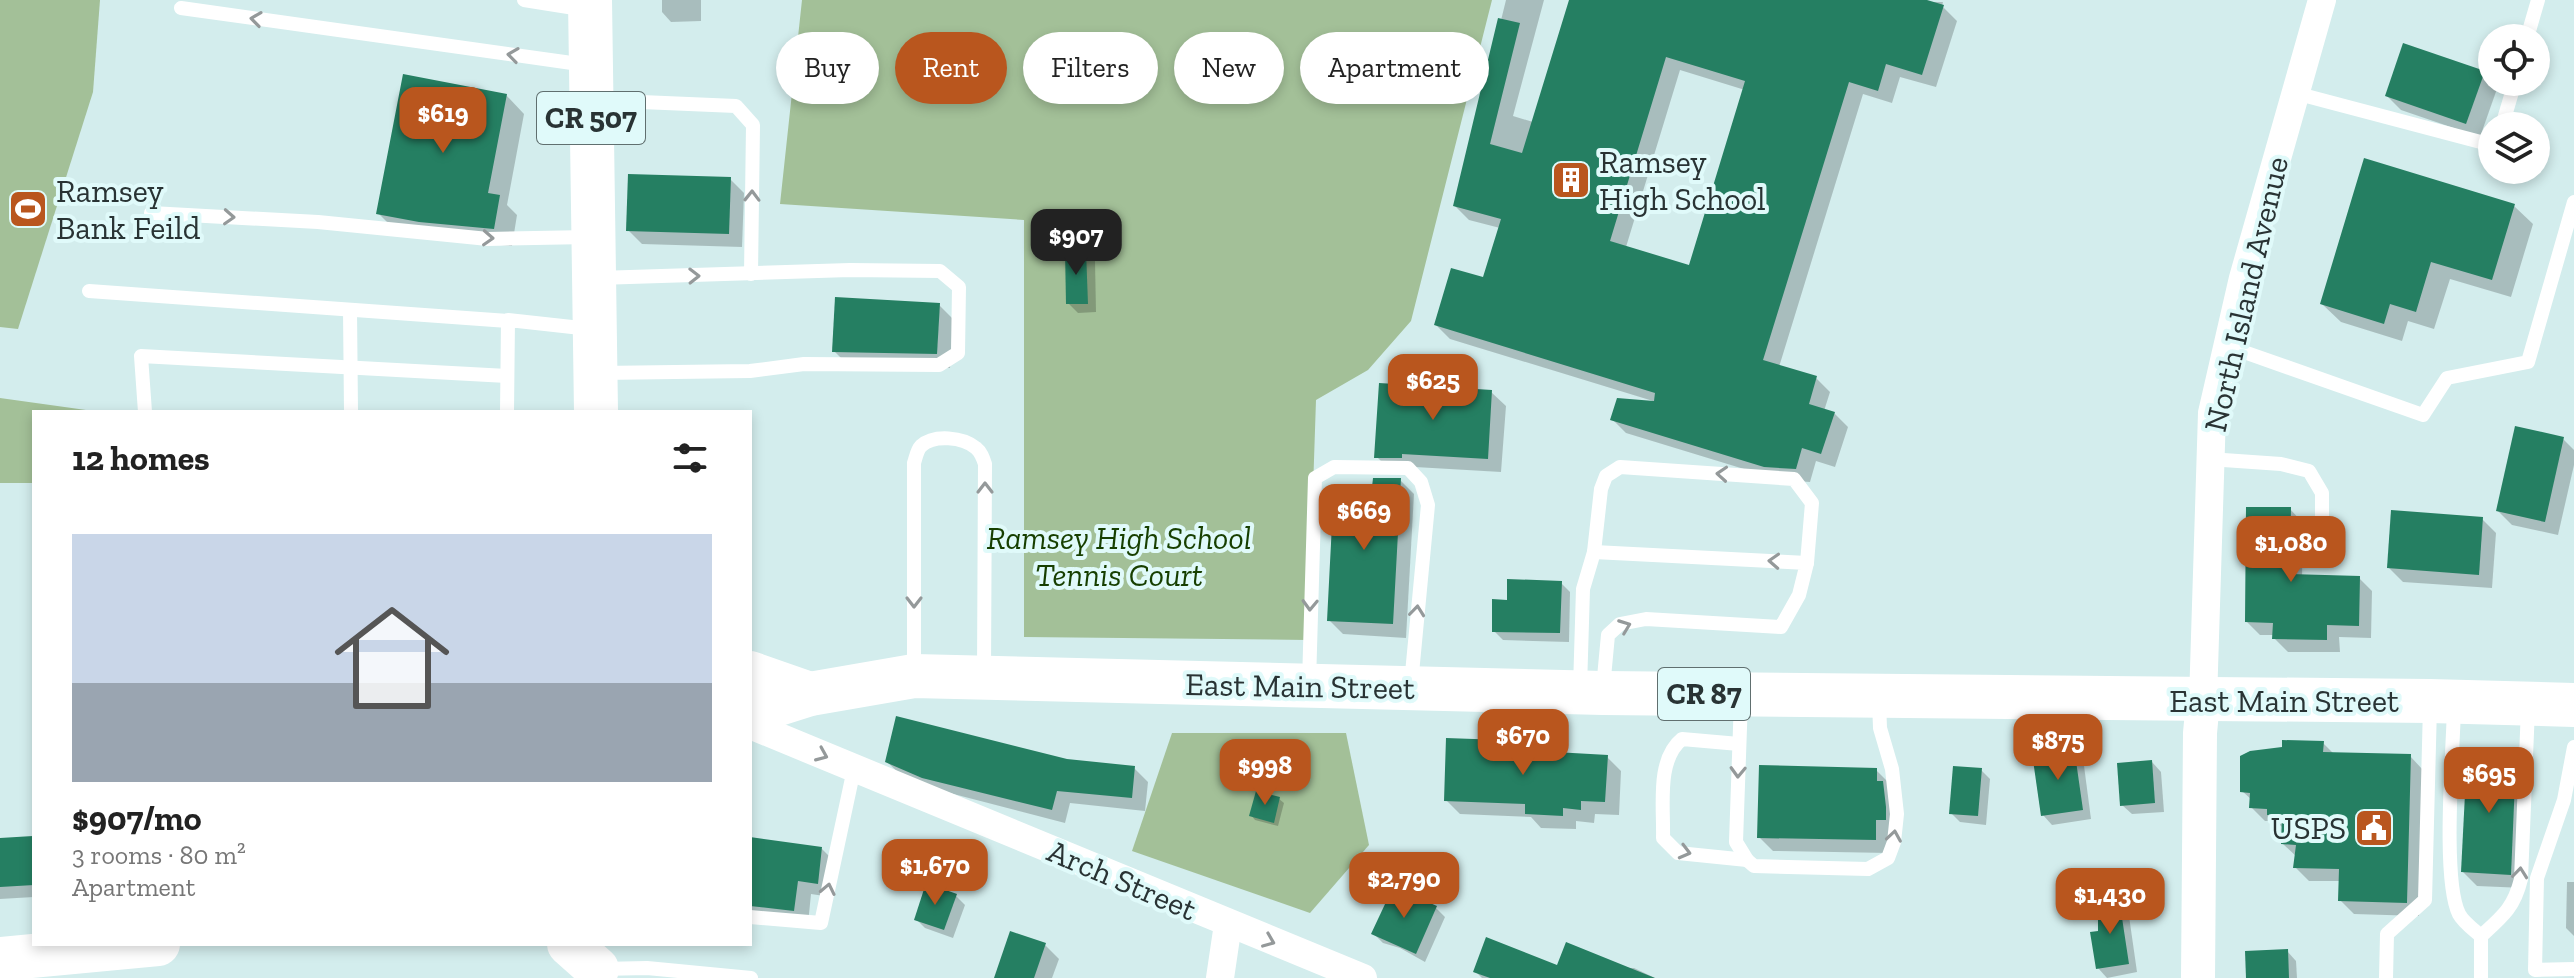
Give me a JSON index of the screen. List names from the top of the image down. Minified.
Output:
{"streets":{"main road":["CR 507","East Main Street","CR 87"],"street":["North Island Avenue","Arch Street"]},"crossings":[["North Island Avenue","East Main Street"]],"one_way":["Arch Street"],"parks":["Ramsey High School Tennis Court"],"places":{"building":["Ramsey High School"],"sports":["Ramsey Bank Feild"],"public building":["USPS"]},"page":{"chip":["Buy","Rent","Filters","New","Apartment"],"price":["$619","$907","$625","$669","$1,080","$670","$875","$998","$695","$1,670","$2,790","$1,430"],"heading":"12 homes","list":[{"name":"$907/mo","note":"3 rooms · 80 m² · Apartment"}]}}
